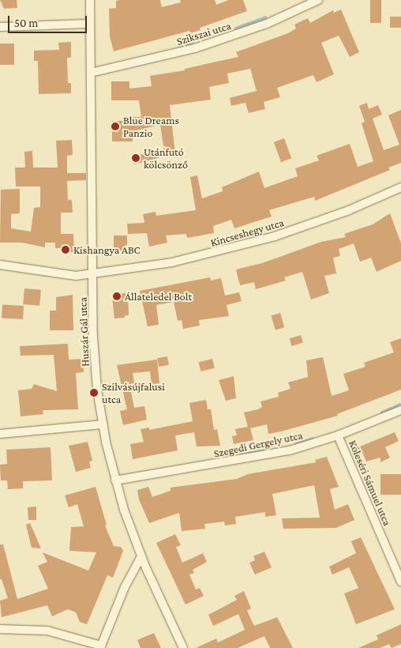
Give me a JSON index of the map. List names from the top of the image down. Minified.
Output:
{"streets":{"street":["Szikszai utca","Kincseshegy utca","Huszár Gál utca","Szegedi Gergely utca","Köleséri Sámuel utca"]},"crossings":[["Szikszai utca","Huszár Gál utca"],["Kincseshegy utca","Huszár Gál utca"],["Huszár Gál utca","Szegedi Gergely utca"],["Szegedi Gergely utca","Köleséri Sámuel utca"]],"places":["Blue Dreams Panzio","Utánfutó kölcsönző","Kishangya ABC","Állateledel Bolt","Szilvásújfalusi utca"],"scale_bar":"50 m"}
